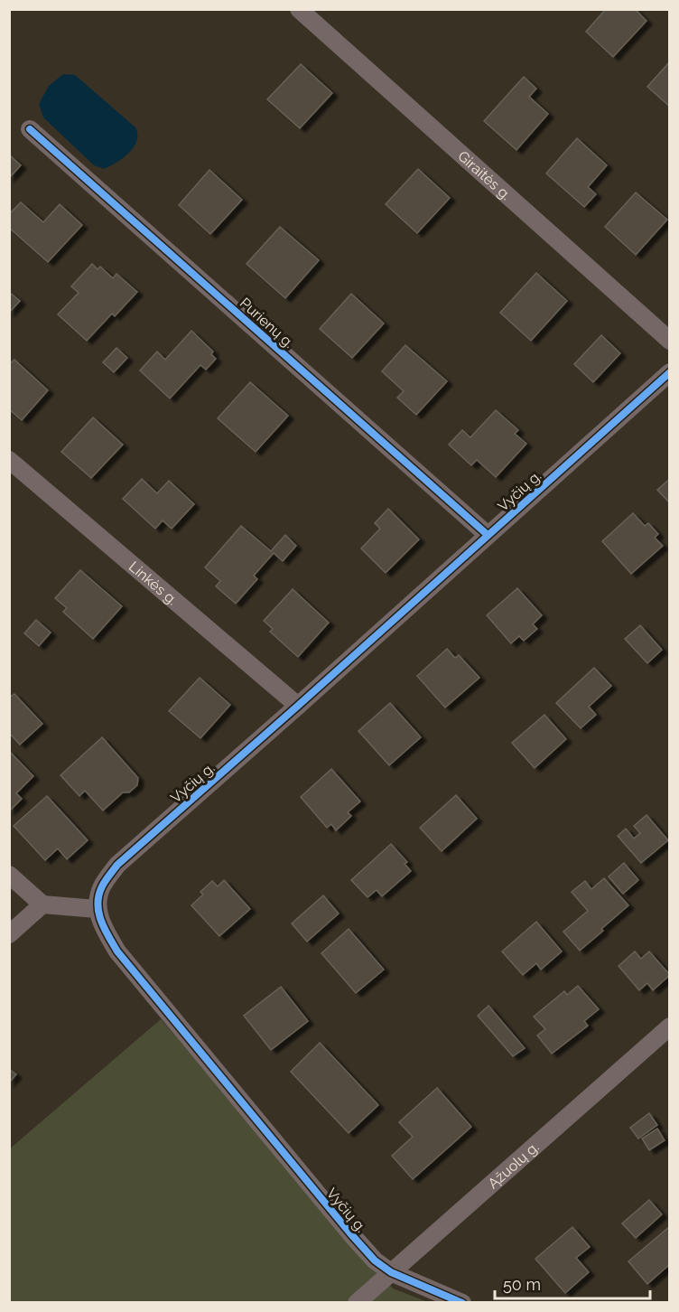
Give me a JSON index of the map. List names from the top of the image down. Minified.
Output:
{"streets":{"street":["Giraitės g.","Purienų g.","Vyčių g.","Linkės g.","Ąžuolų g."]},"crossings":[["Purienų g.","Vyčių g."],["Vyčių g.","Linkės g."],["Vyčių g.","Ąžuolų g."]],"scale_bar":"50 m"}
